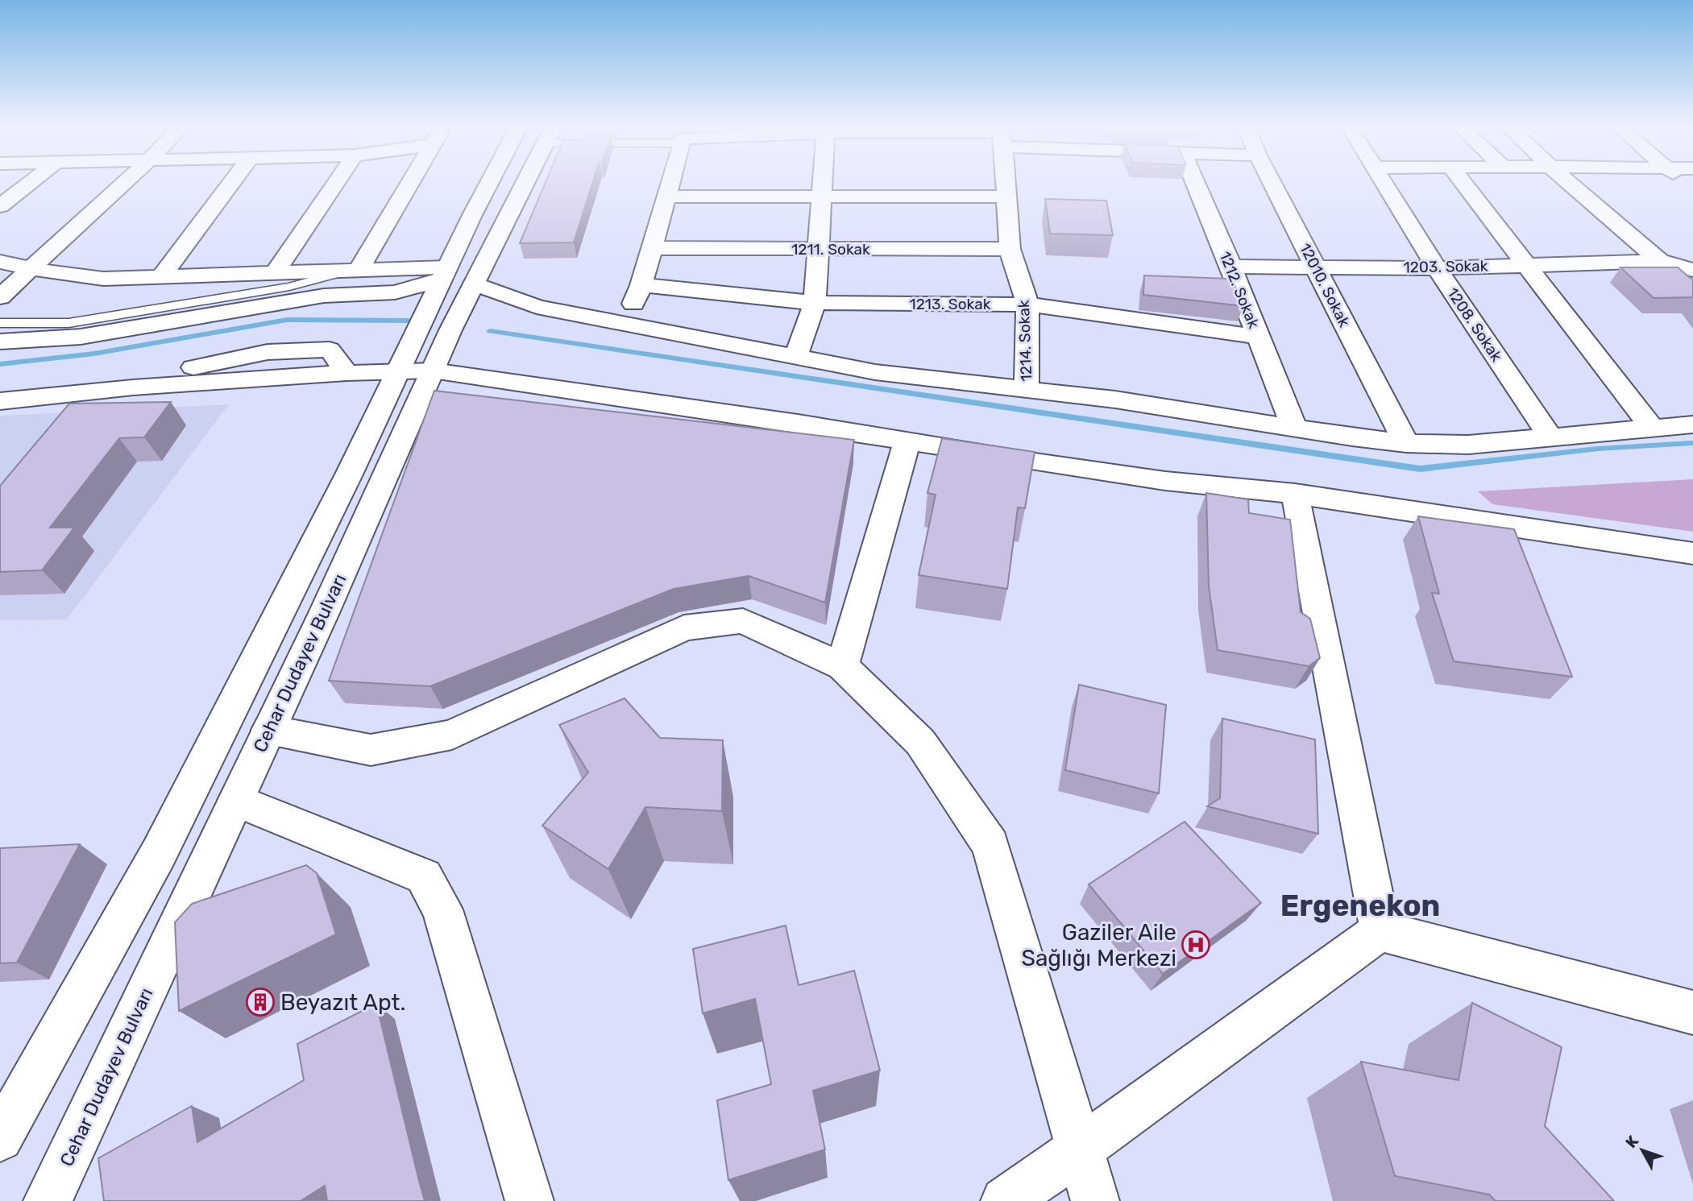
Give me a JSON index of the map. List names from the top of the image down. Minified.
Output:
{"streets":{"street":["1211. Sokak","1203. Sokak","12010. Sokak","1212. Sokak","1213. Sokak","1208. Sokak","1214. Sokak","Cehar Dudayev Bulvarı"]},"crossings":[["1211. Sokak","1214. Sokak"],["1203. Sokak","12010. Sokak"],["1203. Sokak","1212. Sokak"],["1203. Sokak","1208. Sokak"],["1212. Sokak","1213. Sokak"],["1213. Sokak","1214. Sokak"]],"districts":["Ergenekon"],"places":{"hospital":["Gaziler Aile Sağlığı Merkezi"],"building":["Beyazıt Apt."]},"north":"top left"}
